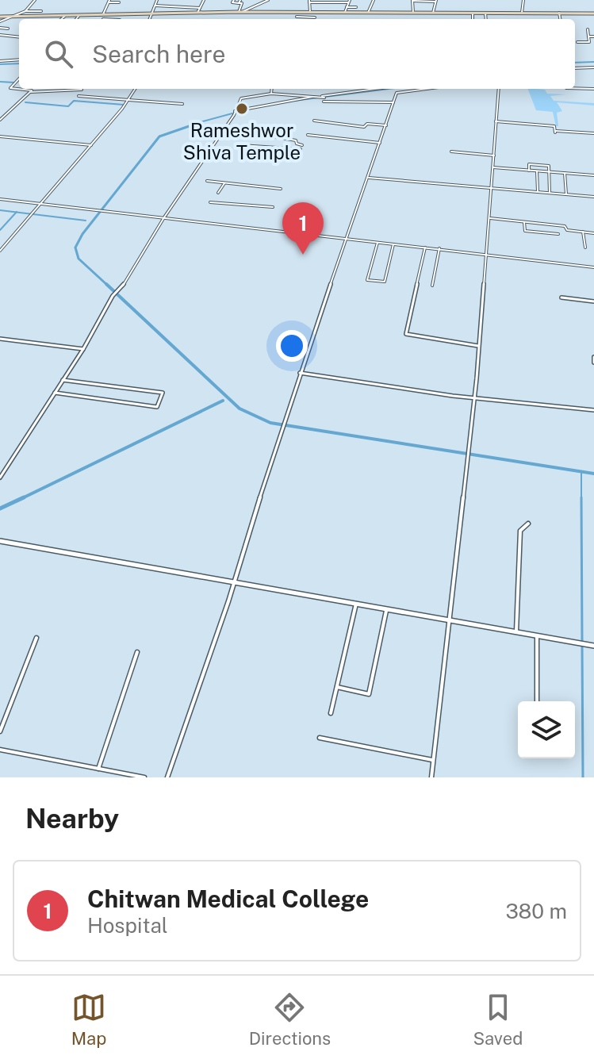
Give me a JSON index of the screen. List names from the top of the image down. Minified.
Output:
{"places":["Rameshwor Shiva Temple"],"page":{"search":"Search here","pins":"1","heading":"Nearby","list":[{"mark":"1","name":"Chitwan Medical College","note":"Hospital","value":"380 m"}],"nav":["Map","Directions","Saved"]}}
